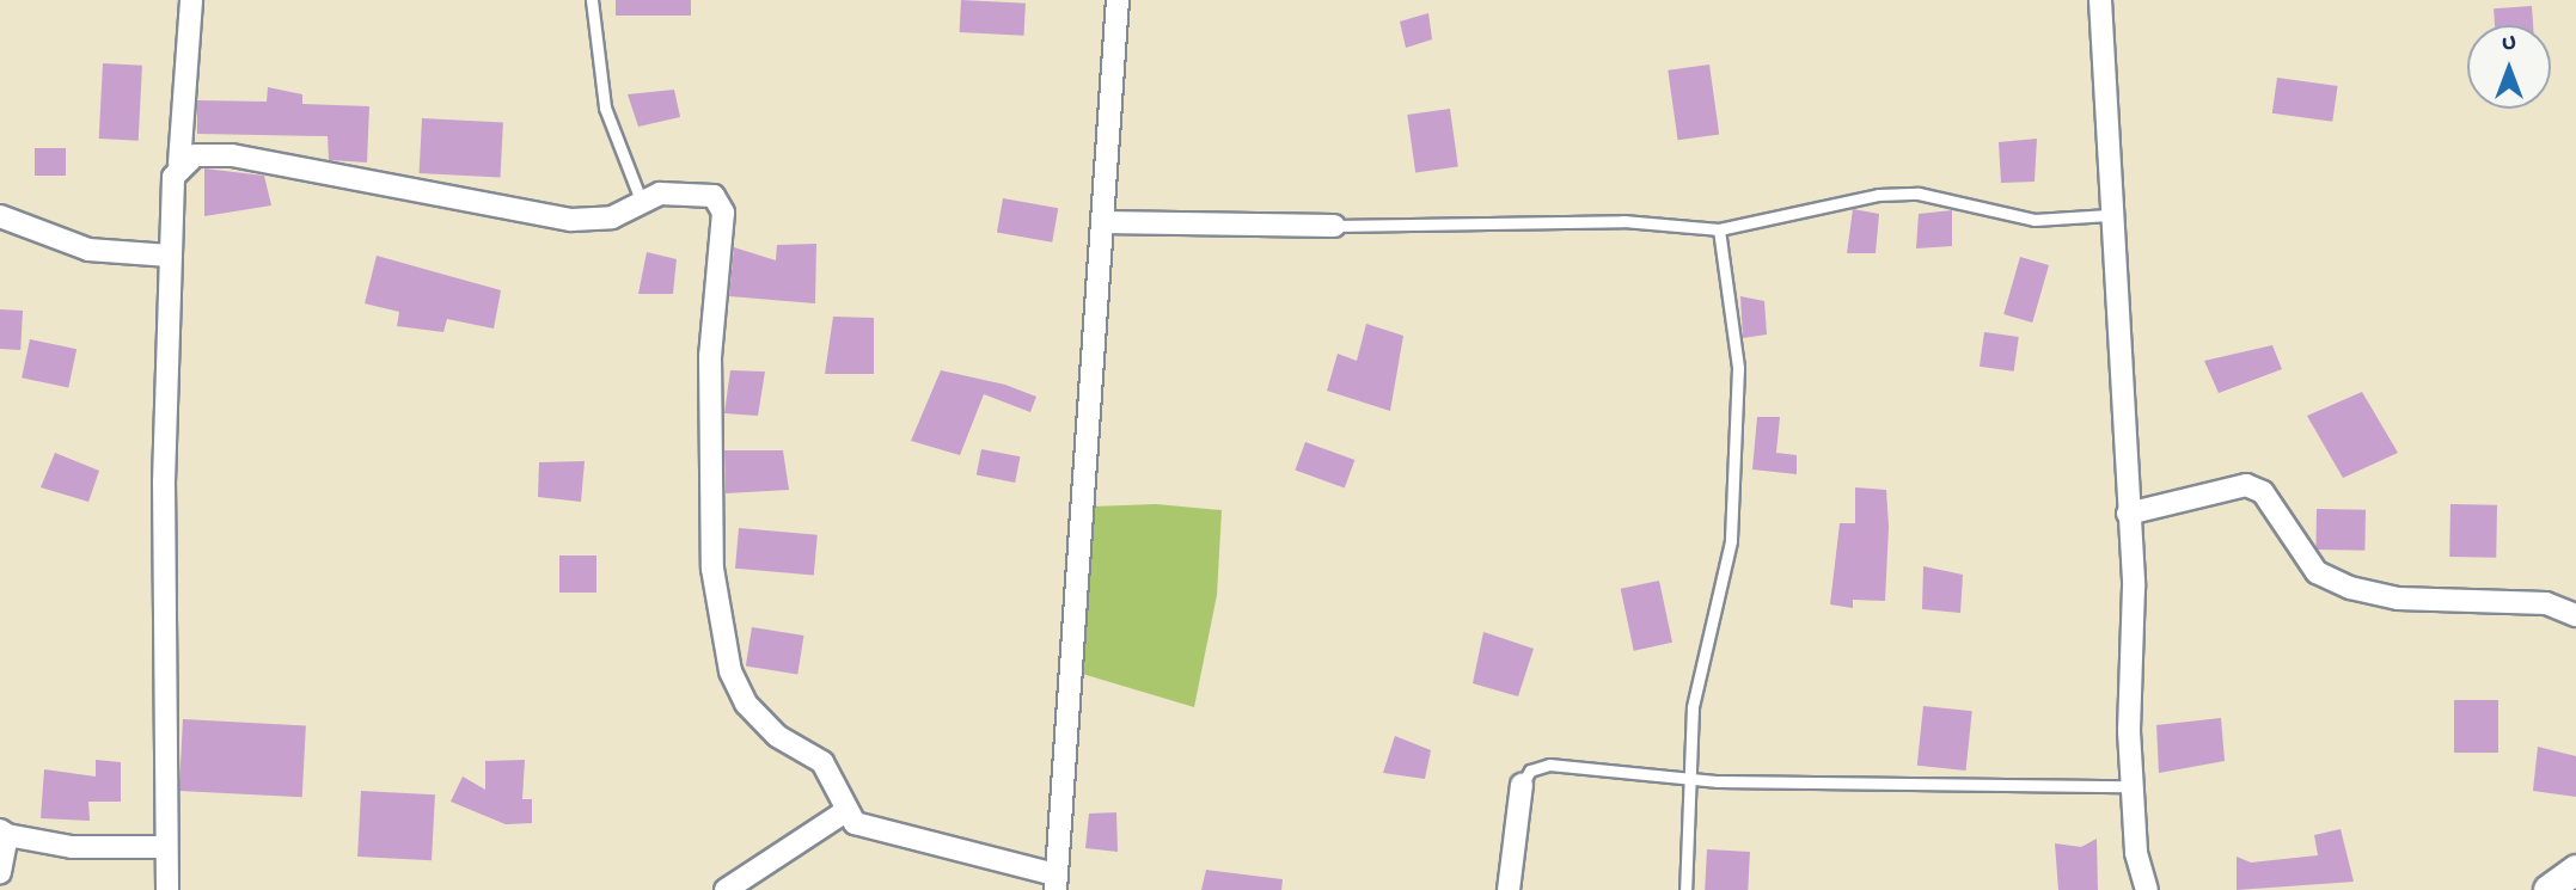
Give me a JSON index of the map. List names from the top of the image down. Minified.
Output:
{"north":"top"}
